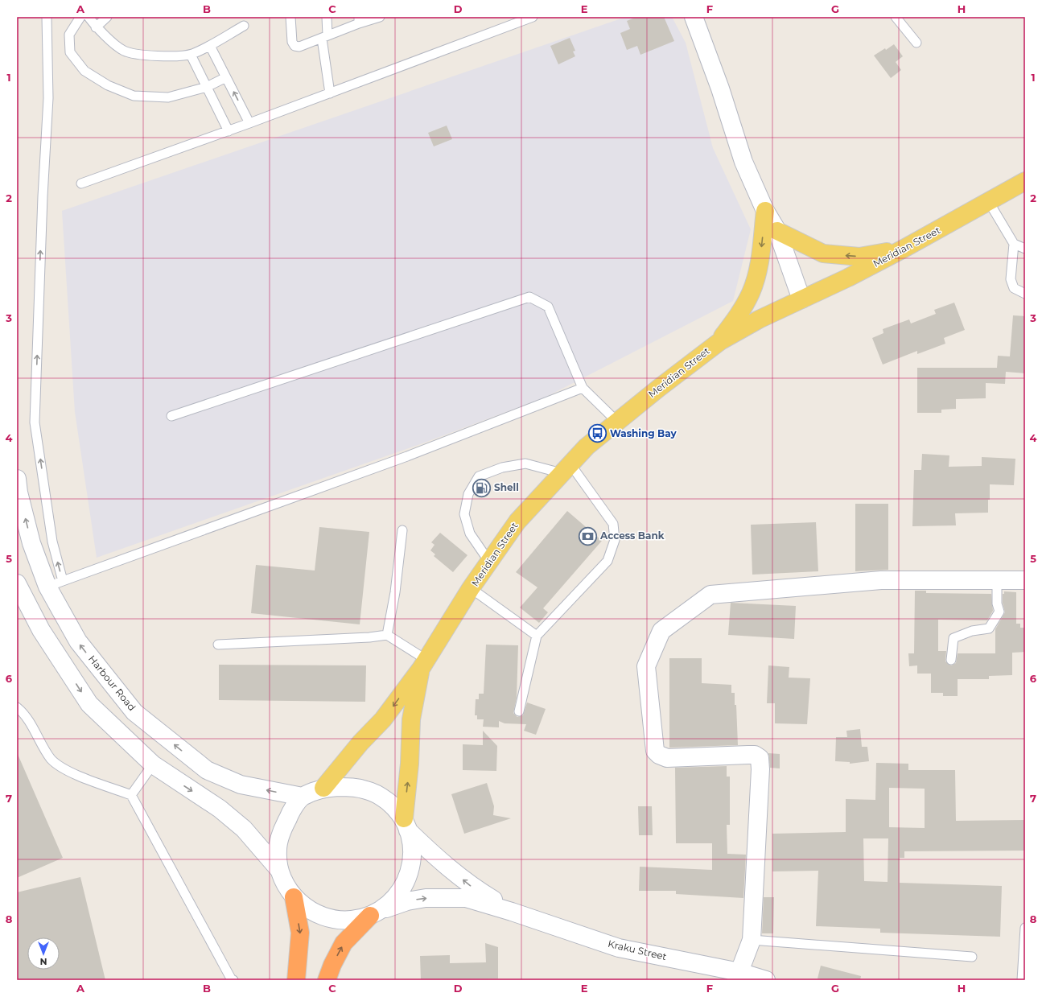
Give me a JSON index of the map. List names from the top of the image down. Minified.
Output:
{"streets":{"main road":["Meridian Street","Harbour Road","Kraku Street"]},"crossings":[["Meridian Street","Kraku Street"]],"places":{"bus stop":["Washing Bay"],"fuel station":["Shell"],"bank":["Access Bank"]},"north":"bottom","grid":{"columns":["A","B","C","D","E","F","G","H"],"rows":["1","2","3","4","5","6","7","8"]}}
